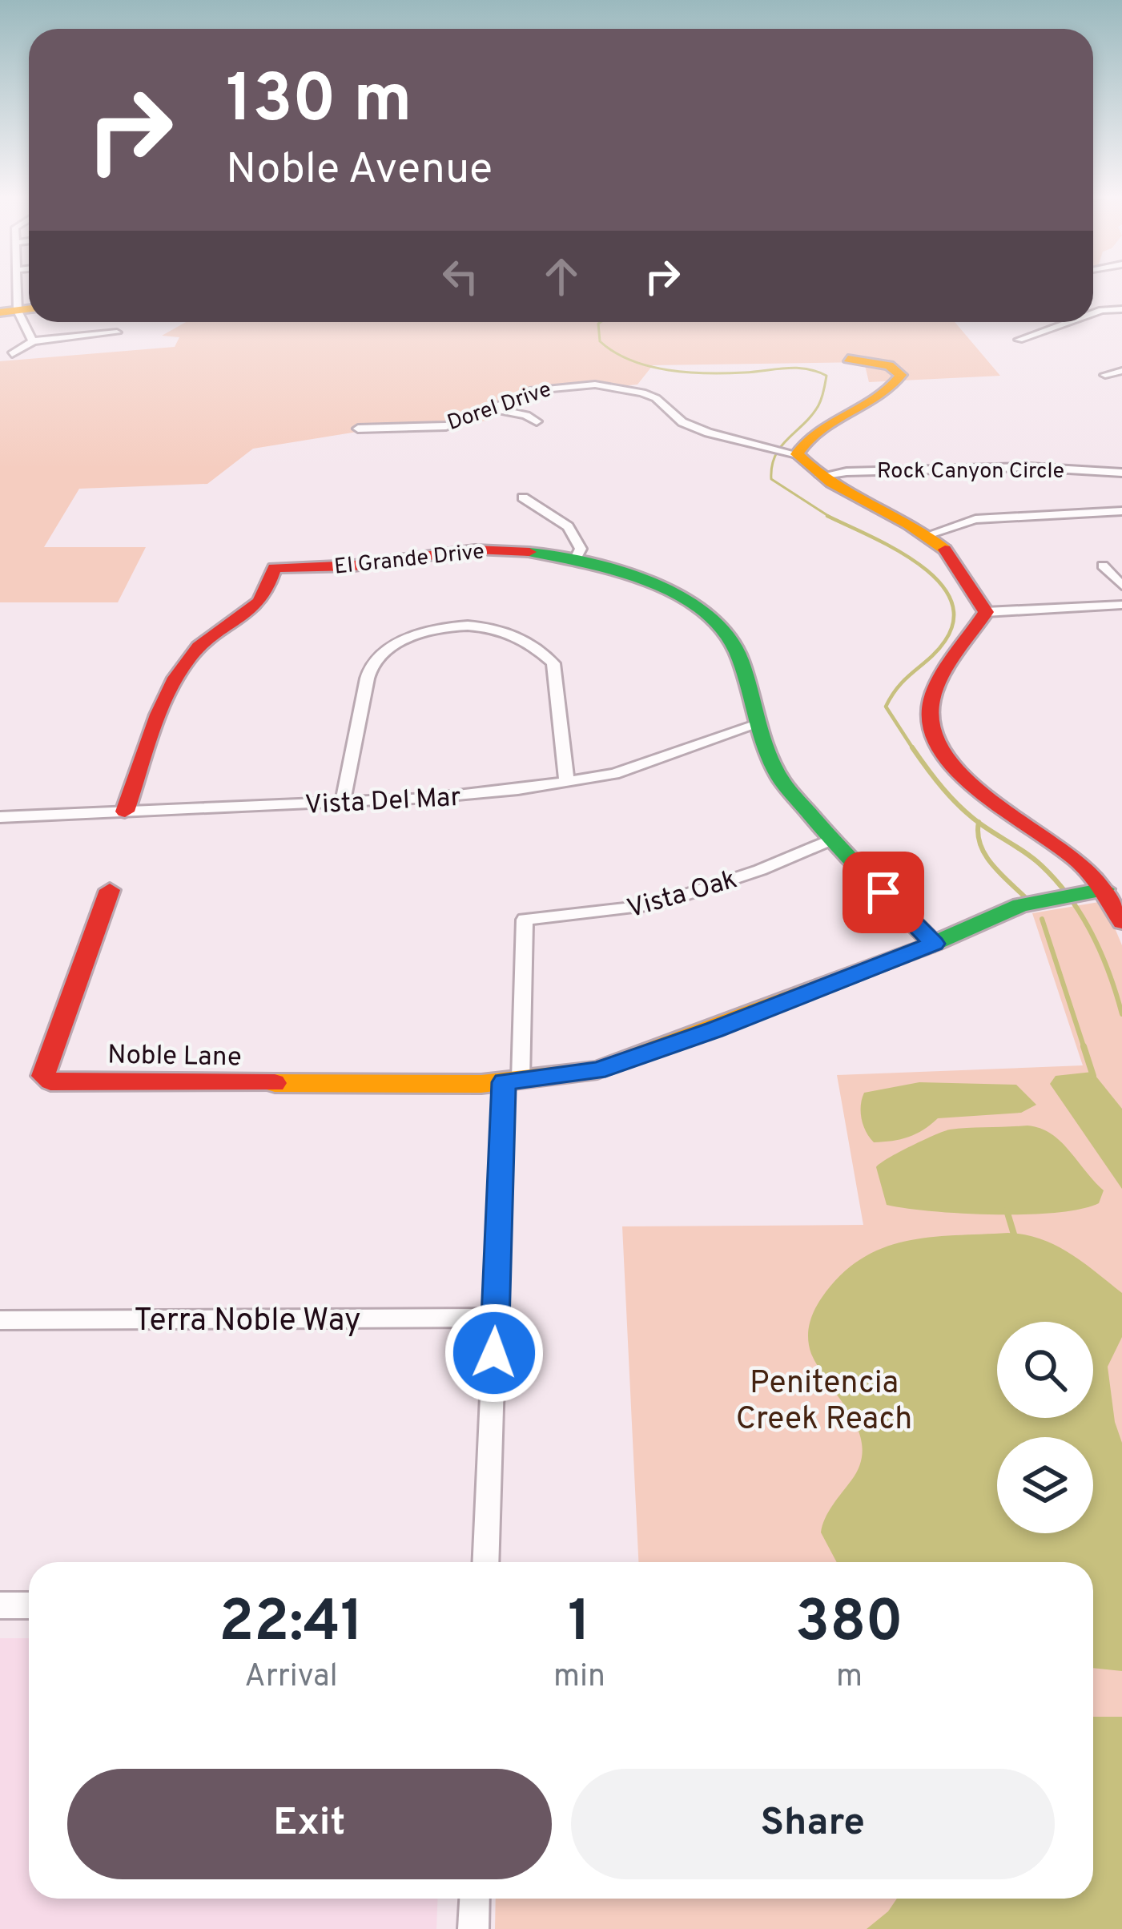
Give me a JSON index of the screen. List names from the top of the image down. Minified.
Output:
{"streets":{"street":["Dorel Drive","Rock Canyon Circle","El Grande Drive","Vista Del Mar","Vista Oak","Noble Lane","Terra Noble Way"]},"crossings":[["El Grande Drive","Vista Del Mar"],["El Grande Drive","Vista Oak"],["Vista Oak","Noble Lane"]],"parks":["Penitencia Creek Reach"],"page":{"turn":["130 m","Noble Avenue"],"eta":["22:41","Arrival","1","min","380","m"],"buttons":["Exit","Share"]}}
